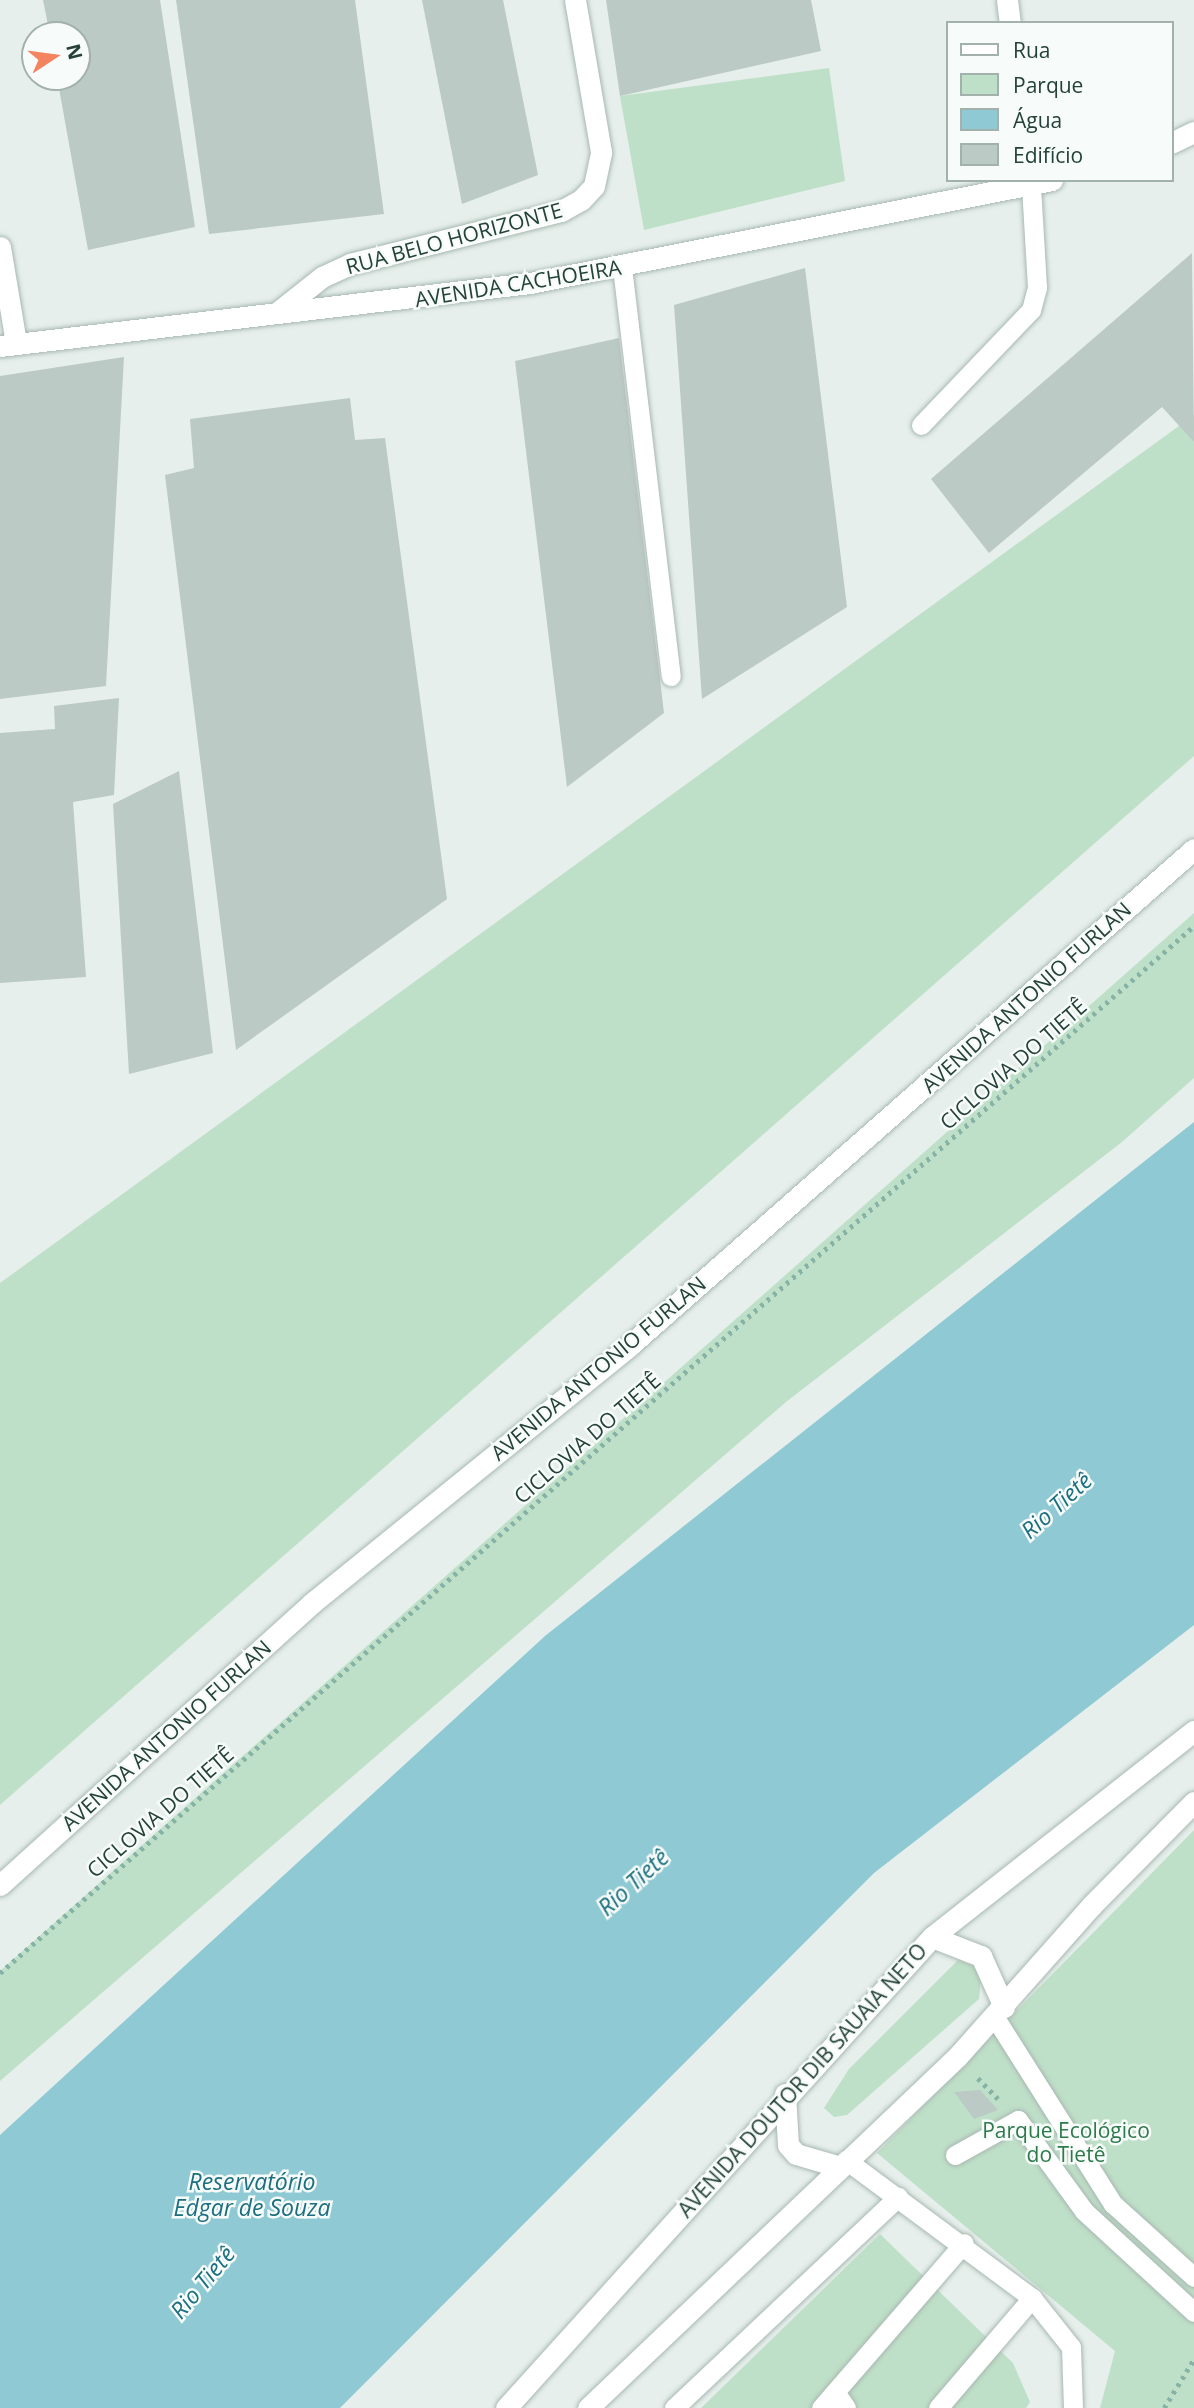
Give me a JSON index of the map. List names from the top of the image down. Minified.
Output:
{"streets":{"main road":["RUA BELO HORIZONTE","AVENIDA CACHOEIRA","AVENIDA ANTONIO FURLAN","AVENIDA DOUTOR DIB SAUAIA NETO"],"path":["CICLOVIA DO TIETÊ"]},"crossings":[["RUA BELO HORIZONTE","AVENIDA CACHOEIRA"]],"water":["Rio Tietê","Reservatório Edgar de Souza"],"parks":["Parque Ecológico do Tietê"],"legend":["Rua","Parque","Água","Edifício"],"north":"right"}
